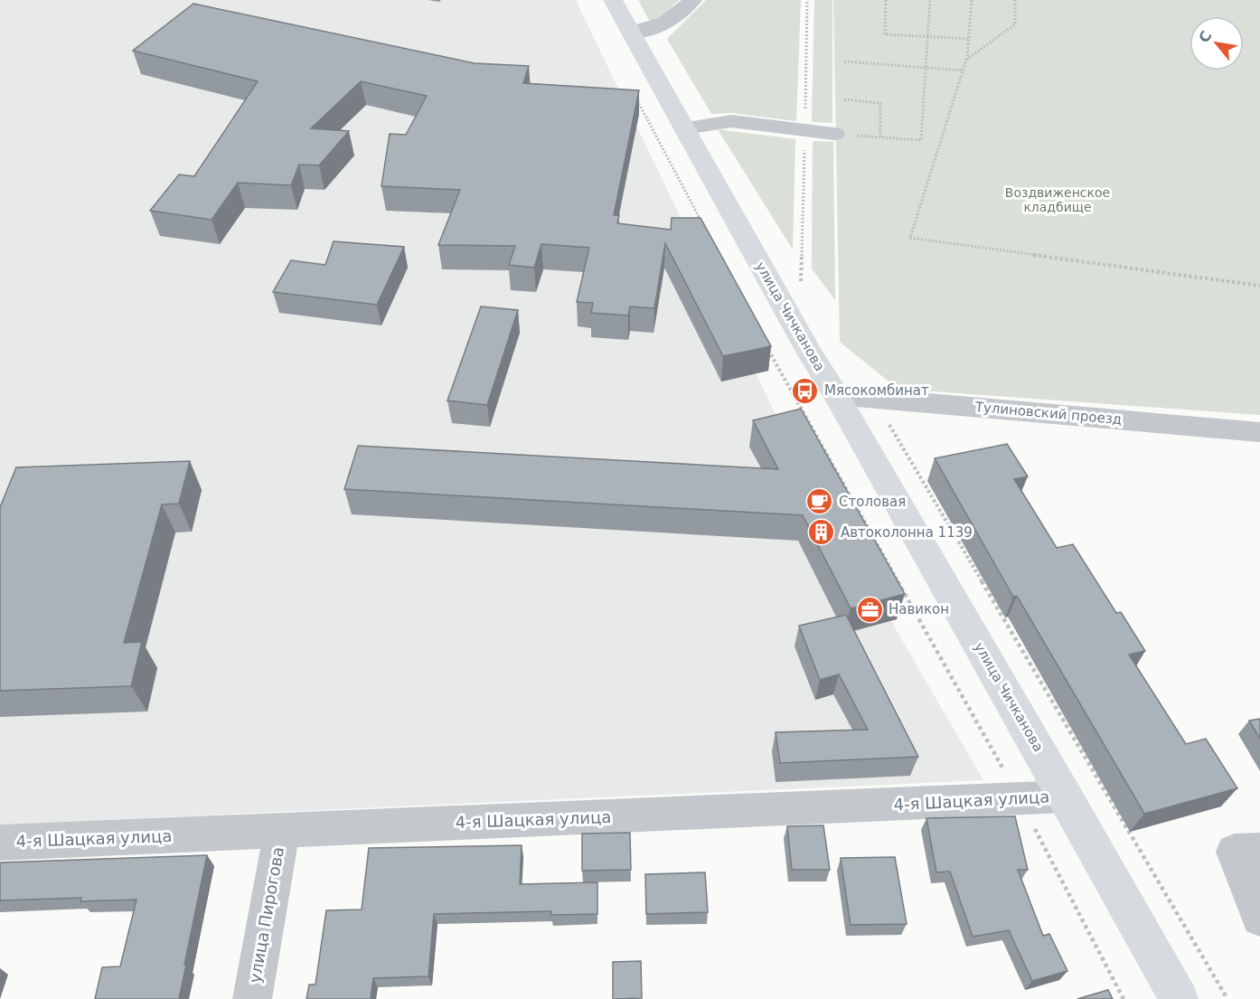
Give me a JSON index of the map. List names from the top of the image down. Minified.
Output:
{"streets":{"main road":["улица Чичканова"],"street":["Тулиновский проезд","4-я Шацкая улица","улица Пирогова"]},"crossings":[["улица Чичканова","Тулиновский проезд"],["улица Чичканова","4-я Шацкая улица"],["4-я Шацкая улица","улица Пирогова"]],"parks":["Воздвиженское кладбище"],"places":{"bus stop":["Мясокомбинат"],"cafe":["Столовая"],"building":["Автоколонна 1139"],"office":["Навикон"]},"north":"top left"}
